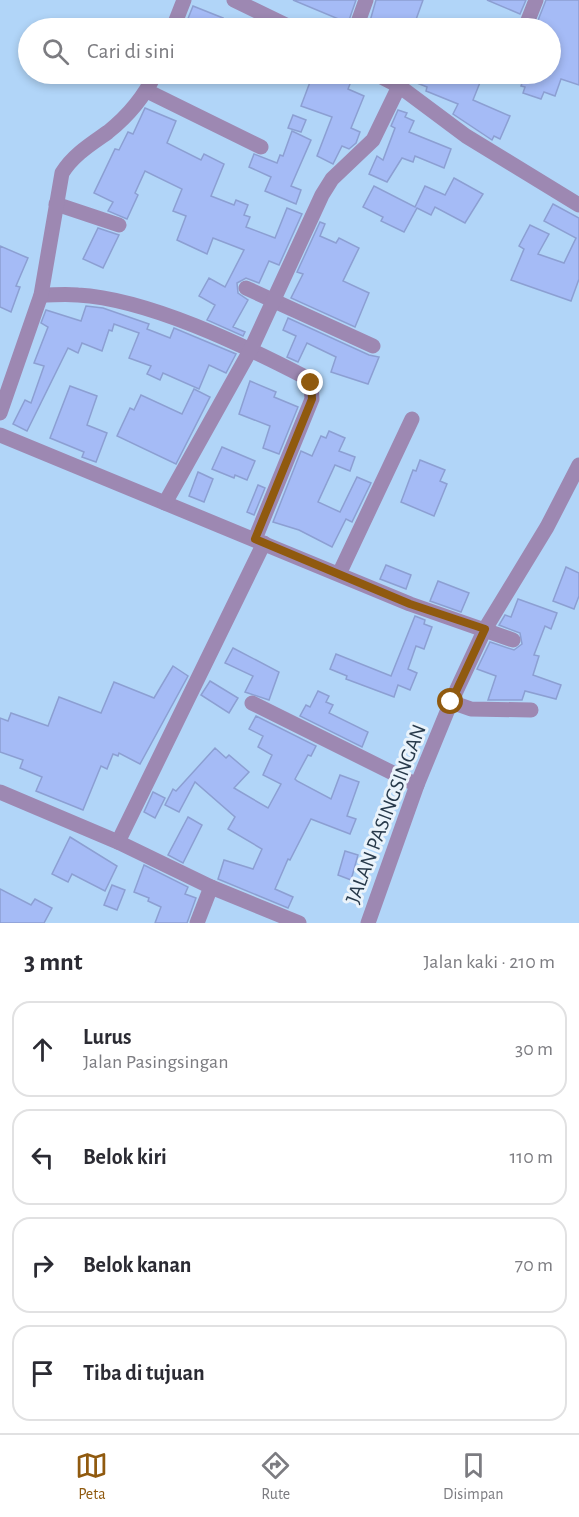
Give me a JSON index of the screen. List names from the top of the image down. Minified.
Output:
{"streets":{"street":["JALAN PASINGSINGAN"]},"page":{"search":"Cari di sini","heading":["3 mnt","Jalan kaki · 210 m"],"list":[["Lurus","Jalan Pasingsingan","30 m"],["Belok kiri","110 m"],["Belok kanan","70 m"],"Tiba di tujuan"],"nav":["Peta","Rute","Disimpan"]}}
